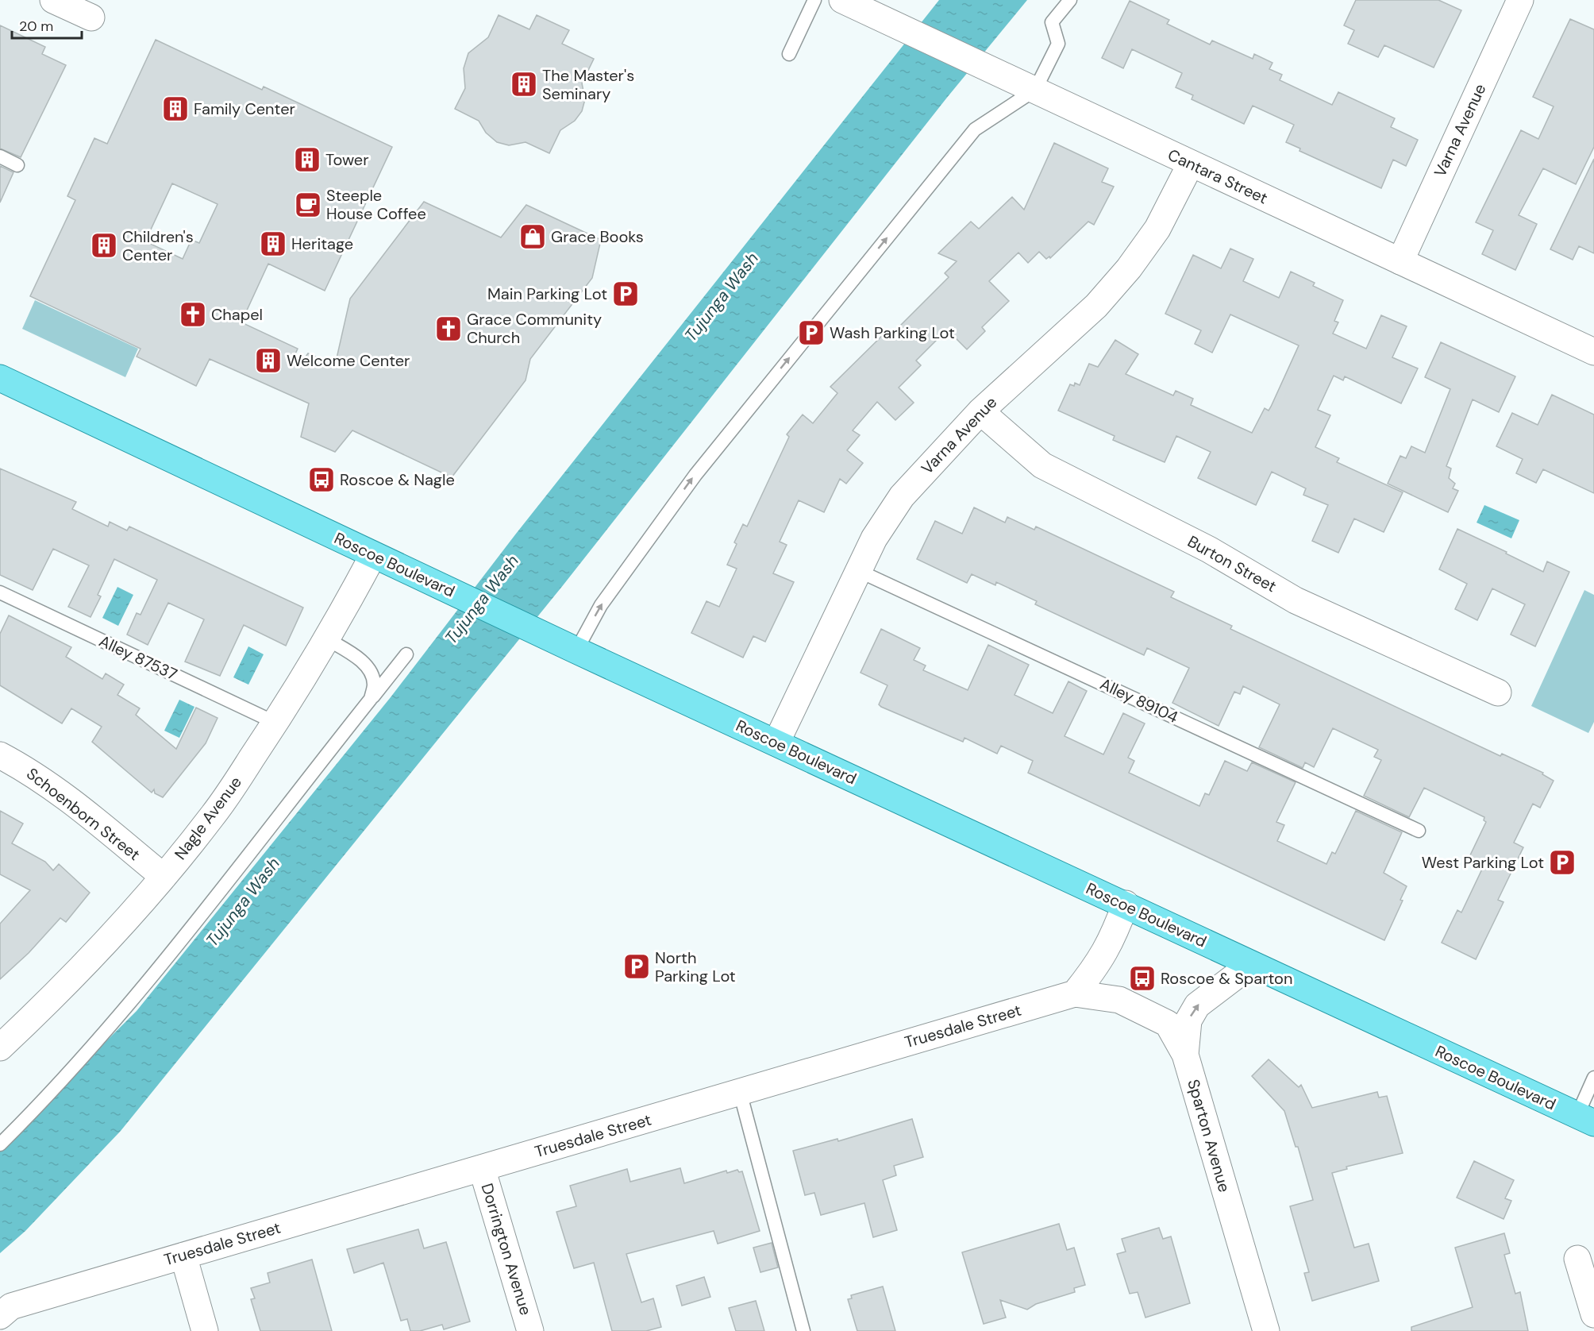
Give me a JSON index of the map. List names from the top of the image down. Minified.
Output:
{"streets":{"main road":["Roscoe Boulevard"],"street":["Varna Avenue","Cantara Street","Burton Street","Schoenborn Street","Nagle Avenue","Truesdale Street","Sparton Avenue","Dorrington Avenue"],"lane":["Alley 87537","Alley 89104"]},"crossings":[["Varna Avenue","Cantara Street"],["Varna Avenue","Burton Street"],["Varna Avenue","Roscoe Boulevard"],["Varna Avenue","Alley 89104"],["Roscoe Boulevard","Nagle Avenue"],["Roscoe Boulevard","Sparton Avenue"],["Alley 87537","Nagle Avenue"],["Schoenborn Street","Nagle Avenue"],["Truesdale Street","Dorrington Avenue"]],"water":["Tujunga Wash"],"places":{"building":["The Master's Seminary","Family Center","Tower","Heritage","Children's Center","Welcome Center"],"cafe":["Steeple House Coffee"],"shop":["Grace Books"],"parking":["Main Parking Lot","Wash Parking Lot","West Parking Lot","North Parking Lot"],"church":["Chapel","Grace Community Church"],"bus stop":["Roscoe & Nagle","Roscoe & Sparton"]},"scale_bar":"20 m"}
